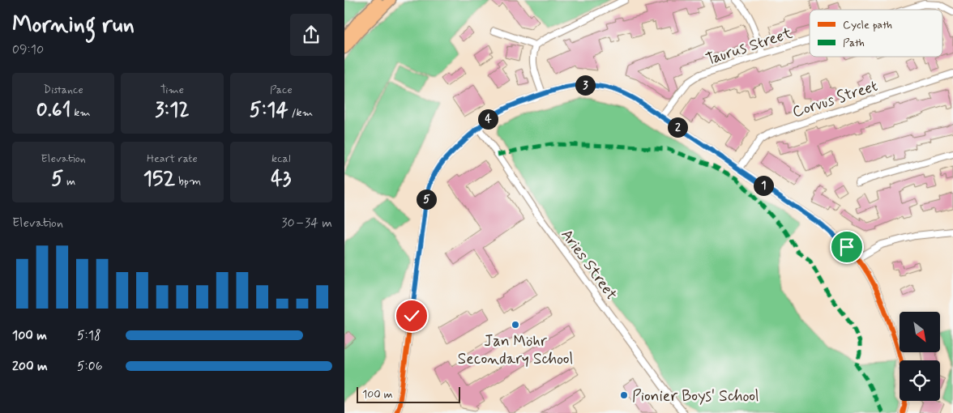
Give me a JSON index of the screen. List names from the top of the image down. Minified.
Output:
{"streets":{"street":["Taurus Street","Corvus Street","Aries Street"]},"places":["Jan Möhr Secondary School","Pionier Boys' School"],"legend":["Cycle path","Path"],"scale_bar":"100 m","north":"bottom right","page":{"heading":["Morning run","09:10"],"stats":[["Distance","0.61 km"],["Time","3:12"],["Pace","5:14 /km"],["Elevation","5 m"],["Heart rate","152 bpm"],["kcal","43"]],"pins":["3","4","2","1","5"],"chart":["Elevation","30–34 m"],"list":[{"name":"100 m","note":"5:18"},{"name":"200 m","note":"5:06"}],"scale":"100 m"}}
